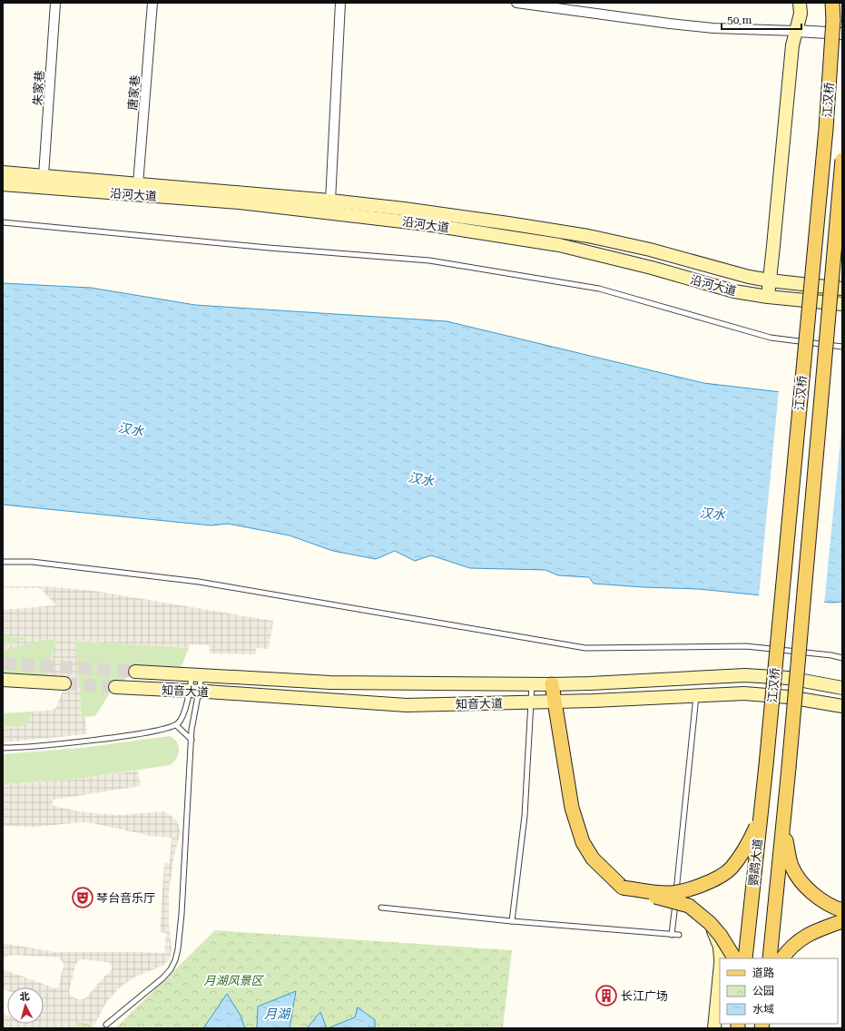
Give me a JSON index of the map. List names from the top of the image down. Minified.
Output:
{"streets":{"main road":["江汉桥","沿河大道","知音大道","鹦鹉大道"],"street":["朱家巷","唐家巷"]},"crossings":[["朱家巷","沿河大道"],["唐家巷","沿河大道"],["江汉桥","鹦鹉大道"]],"water":["汉水","月湖"],"parks":["月湖风景区"],"places":{"theatre":["琴台音乐厅"],"building":["长江广场"]},"legend":["道路","公园","水域"],"scale_bar":"50 m","north":"top"}
